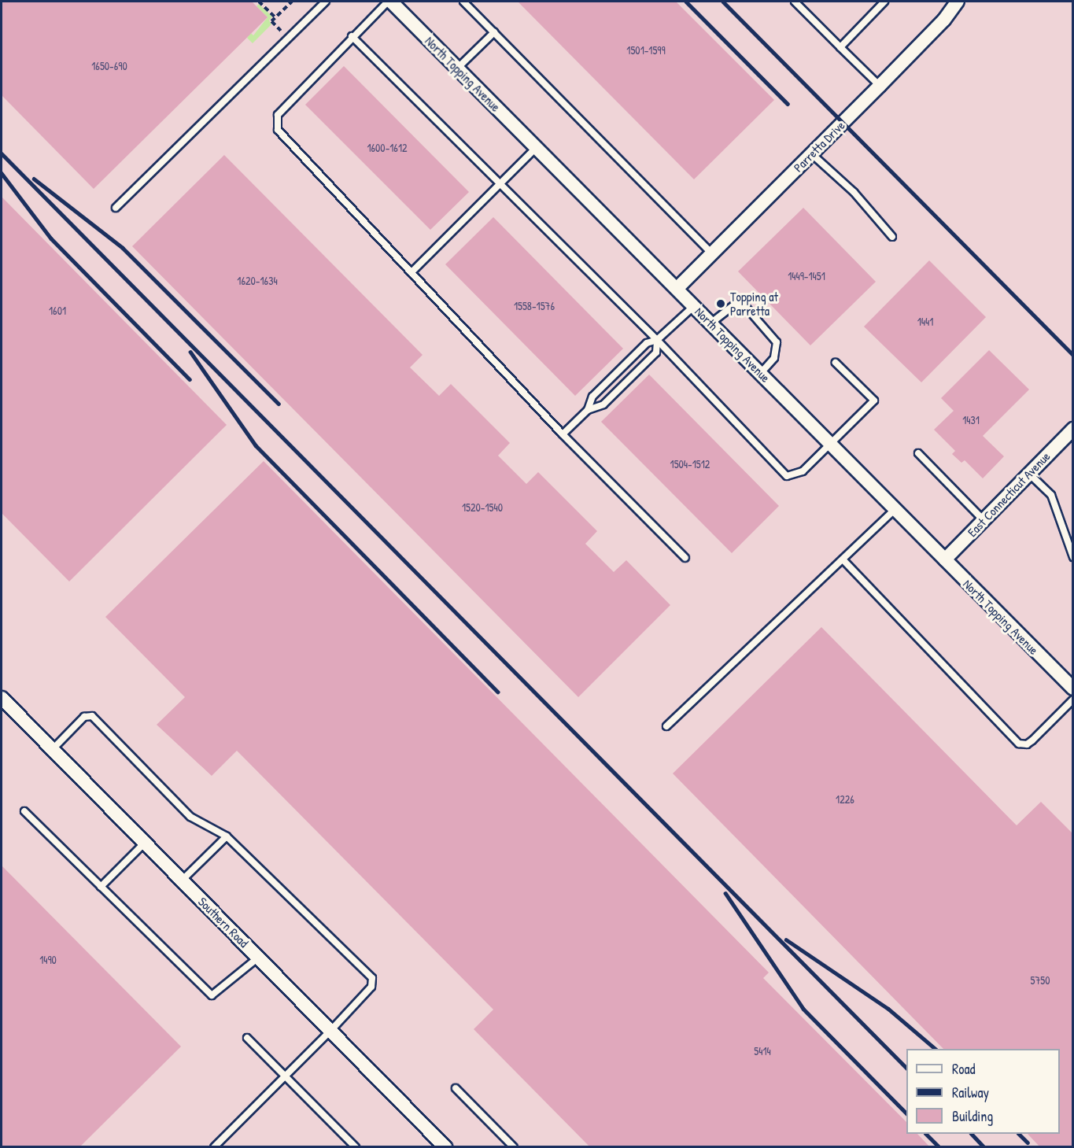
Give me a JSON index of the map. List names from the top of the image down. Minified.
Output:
{"streets":{"street":["North Topping Avenue","Parretta Drive","East Connecticut Avenue","Southern Road"]},"crossings":[["North Topping Avenue","Parretta Drive"],["North Topping Avenue","East Connecticut Avenue"]],"places":["Topping at Parretta"],"house_numbers":["1501-1599","1650-690","1600-1612","1449-1451","1620-1634","1558-1576","1601","1441","1431","1504-1512","1520-1540","1226","1490","5750","5414"],"legend":["Road","Railway","Building"]}
